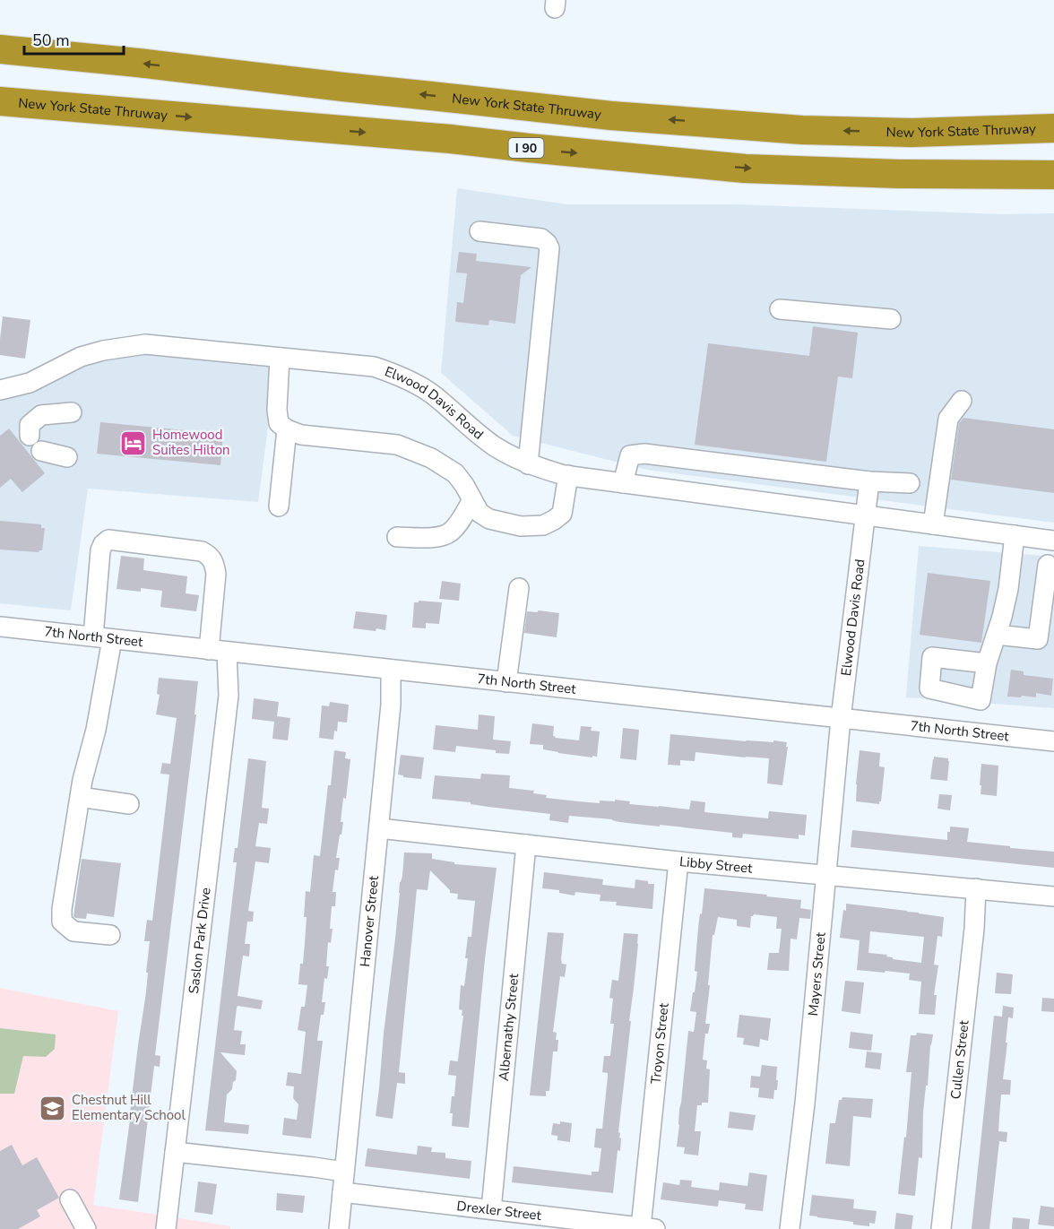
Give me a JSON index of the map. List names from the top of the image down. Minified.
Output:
{"streets":{"highway":["New York State Thruway","I 90"],"street":["Elwood Davis Road","7th North Street","Libby Street","Hanover Street","Saslon Park Drive","Mayers Street","Albernathy Street","Troyon Street","Cullen Street","Drexler Street"]},"crossings":[["Elwood Davis Road","7th North Street"],["Elwood Davis Road","Mayers Street"],["7th North Street","Hanover Street"],["7th North Street","Saslon Park Drive"],["7th North Street","Mayers Street"],["Libby Street","Hanover Street"],["Libby Street","Mayers Street"],["Libby Street","Albernathy Street"],["Libby Street","Troyon Street"],["Libby Street","Cullen Street"],["Hanover Street","Drexler Street"],["Albernathy Street","Drexler Street"],["Troyon Street","Drexler Street"]],"places":{"hotel":["Homewood Suites Hilton"],"school or university":["Chestnut Hill Elementary School"]},"scale_bar":"50 m"}
